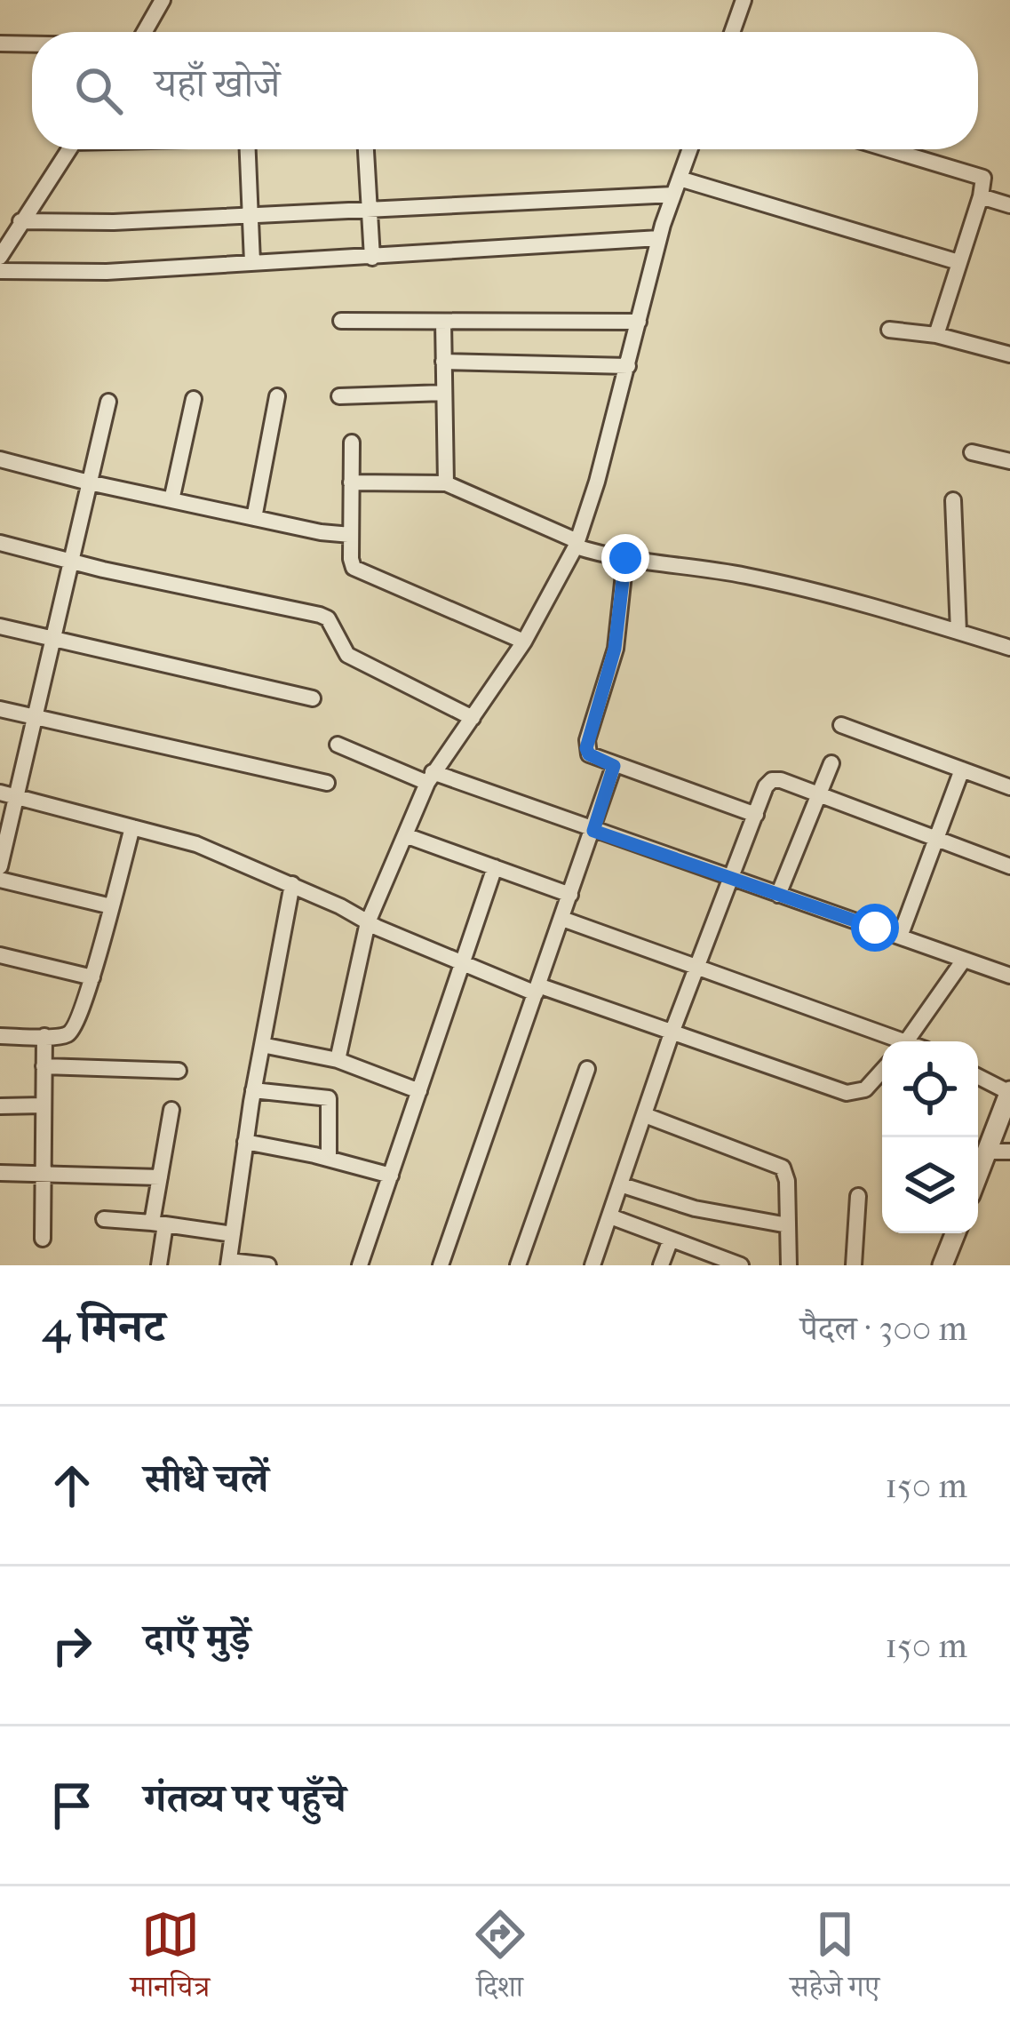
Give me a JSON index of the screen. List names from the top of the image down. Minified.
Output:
{"page":{"search":"यहाँ खोजें","heading":["4 मिनट","पैदल · 300 m"],"list":[["सीधे चलें","150 m"],["दाएँ मुड़ें","150 m"],"गंतव्य पर पहुँचे"],"nav":["मानचित्र","दिशा","सहेजे गए"]}}
